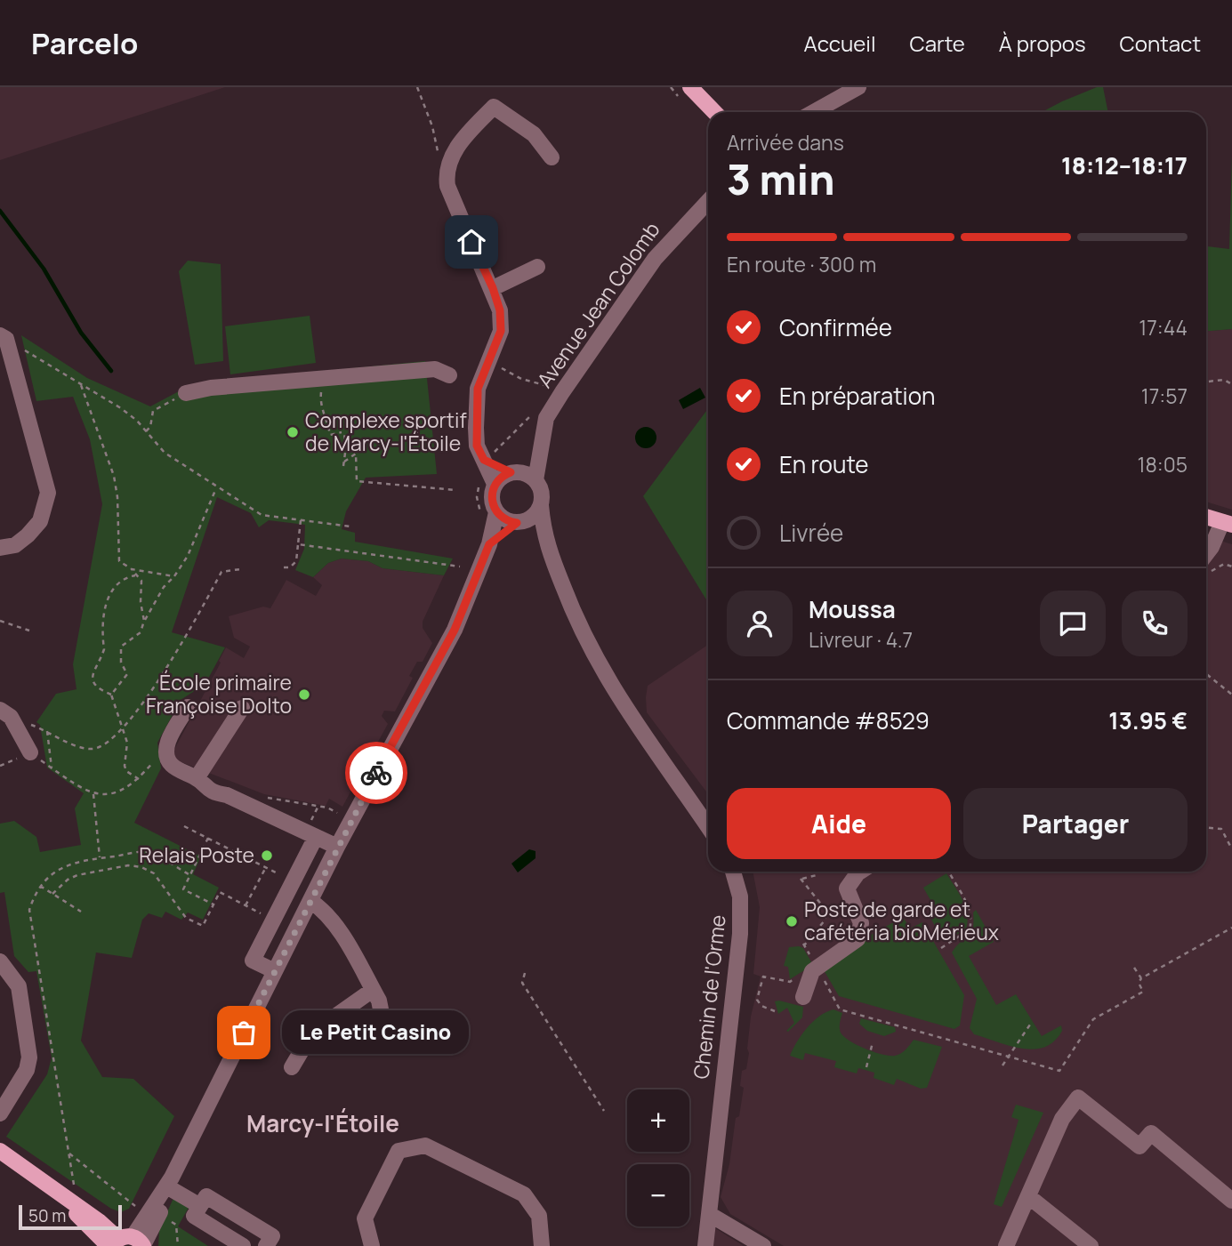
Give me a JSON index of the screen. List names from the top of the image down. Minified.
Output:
{"streets":{"street":["Avenue Jean Colomb","Chemin de l'Orme"]},"districts":["Marcy-l'Étoile"],"places":["Complexe sportif de Marcy-l'Étoile","École primaire Françoise Dolto","Relais Poste","Poste de garde et cafétéria bioMérieux","Le Petit Casino"],"scale_bar":"50 m","page":{"header":"Parcelo","nav":["Accueil","Carte","À propos","Contact"],"heading":["3 min","Arrivée dans","18:12–18:17"],"panel":["Moussa","Livreur · 4.7","Commande #8529","13.95 €"],"bar":"En route · 300 m","list":[["Confirmée","17:44"],["En préparation","17:57"],["En route","18:05"],"Livrée"],"buttons":["Aide","Partager"],"bubble":"Le Petit Casino","map_buttons":["+","−"],"scale":"50 m"}}
